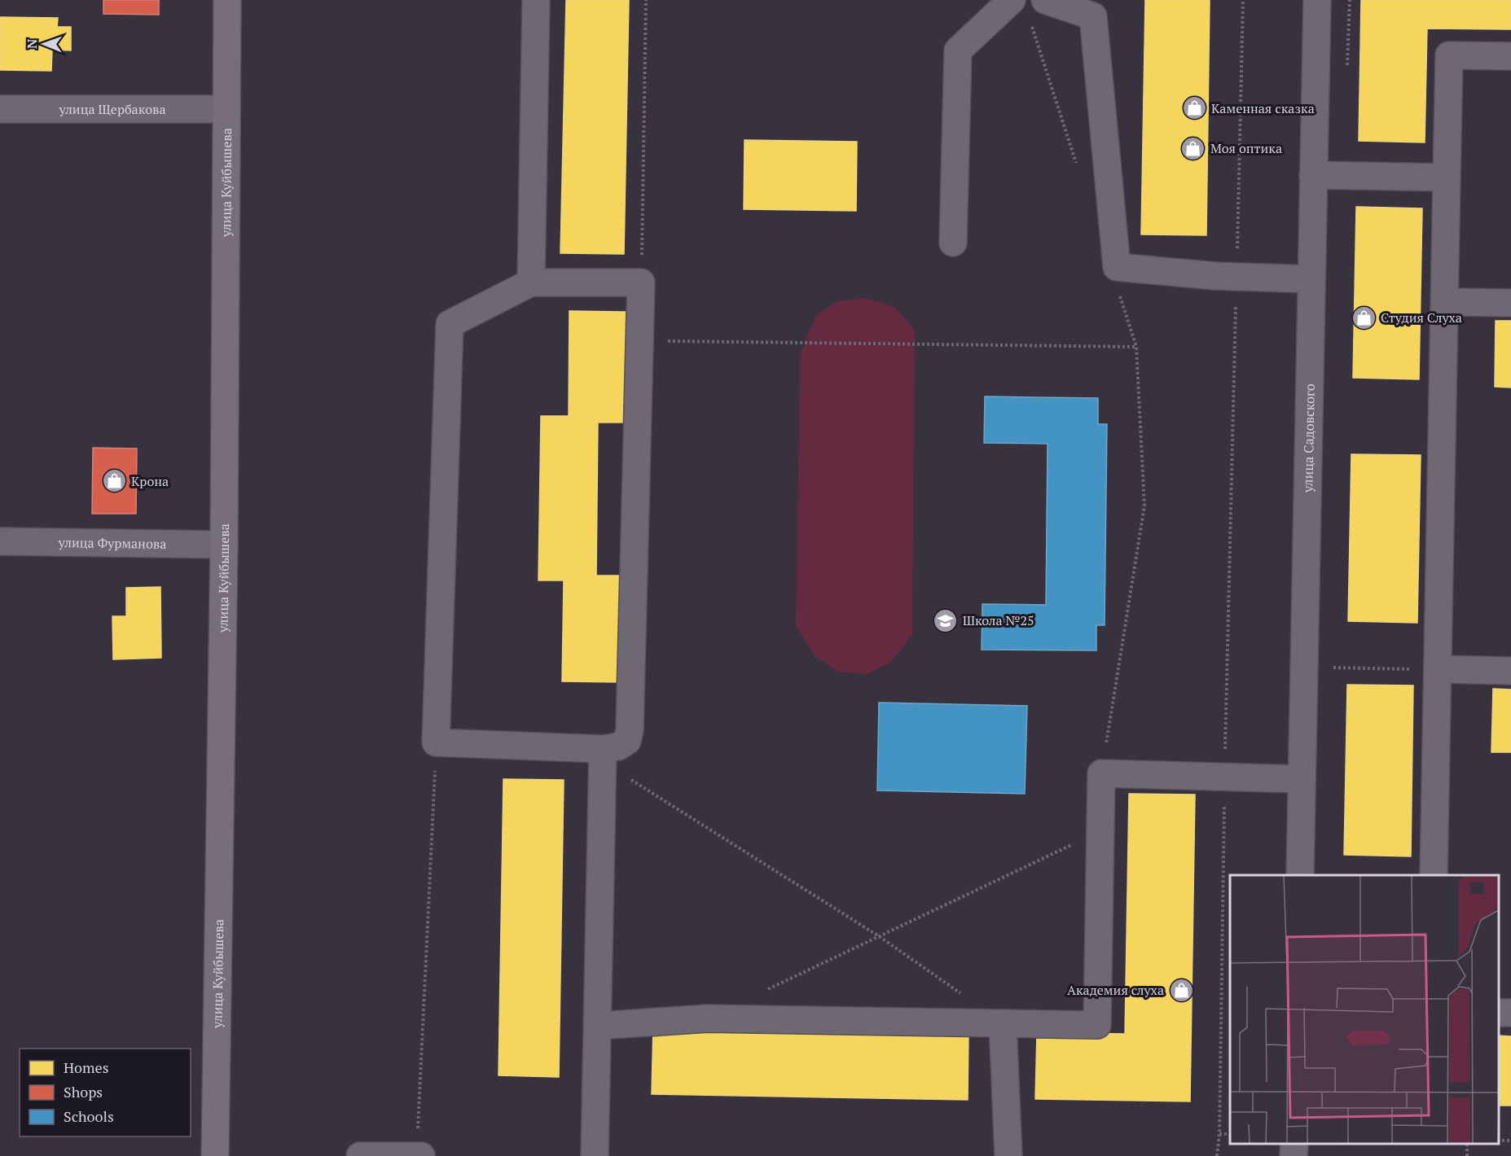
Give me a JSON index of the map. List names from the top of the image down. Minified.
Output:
{"streets":{"main road":["улица Куйбышева"],"street":["улица Щербакова","улица Садовского","улица Фурманова"]},"crossings":[["улица Щербакова","улица Куйбышева"],["улица Куйбышева","улица Фурманова"]],"places":{"shop":["Каменная сказка","Моя оптика","Студия Слуха","Крона","Академия слуха"],"school or university":["Школа №25"]},"legend":["Homes","Shops","Schools"],"north":"left"}
